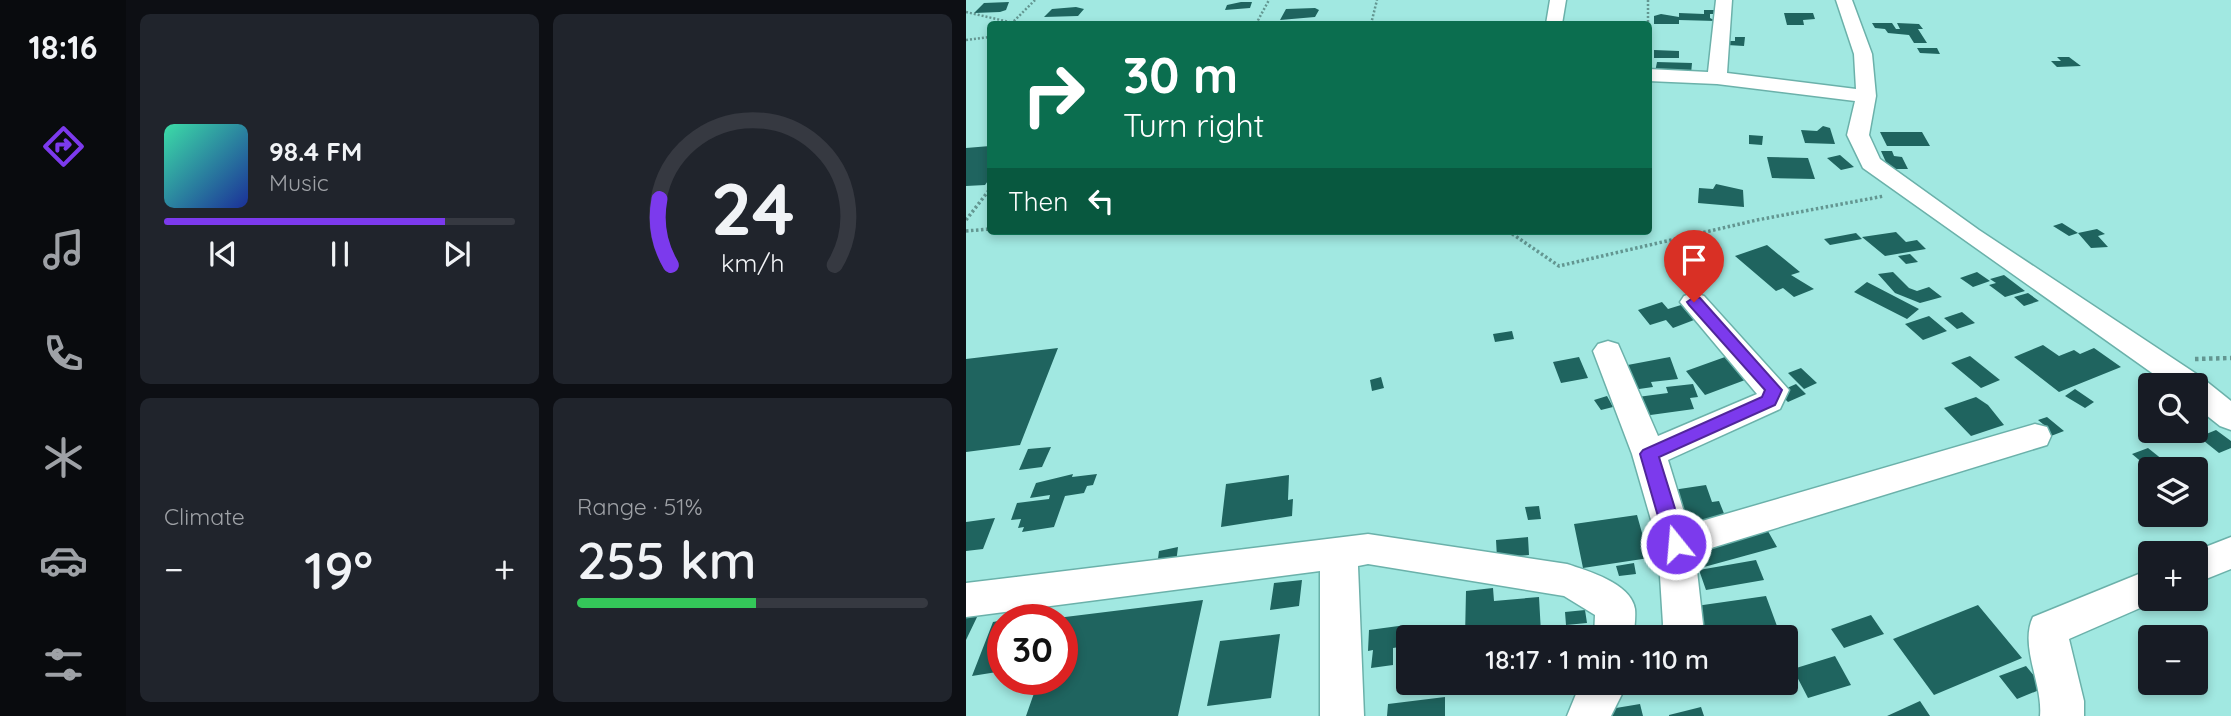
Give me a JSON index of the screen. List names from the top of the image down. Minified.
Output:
{"page":{"tabs":"18:16","turn":["30 m","Turn right"],"song":["98.4 FM","Music"],"then":"Then","map_buttons":["+","−"],"tile":["Climate",["Range · 51%","255 km"]],"heat":["−","19°","+"],"limit":"30","trip":"18:17 · 1 min · 110 m","gauge":["24","km/h"]}}
